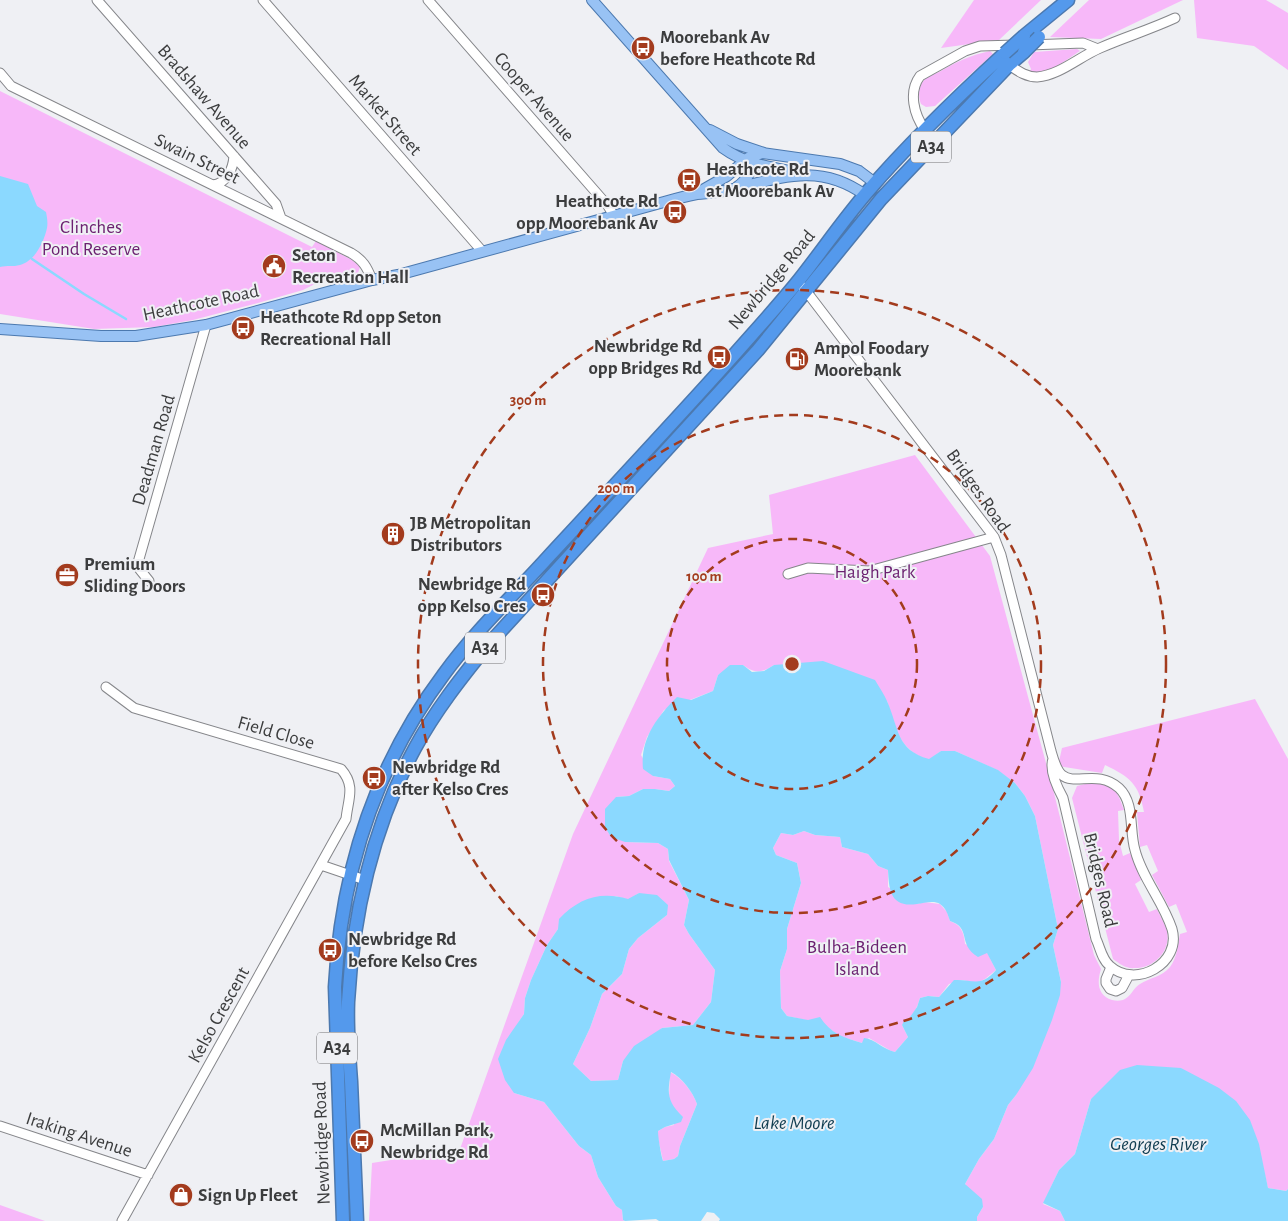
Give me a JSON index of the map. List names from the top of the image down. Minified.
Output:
{"streets":{"highway":["A34","Newbridge Road","Heathcote Road"],"street":["Bradshaw Avenue","Cooper Avenue","Market Street","Swain Street","Deadman Road","Bridges Road","Field Close","Kelso Crescent","Iraking Avenue"]},"crossings":[["Bradshaw Avenue","Swain Street"],["Cooper Avenue","Heathcote Road"],["Market Street","Heathcote Road"],["Swain Street","Heathcote Road"],["Newbridge Road","Heathcote Road"],["Newbridge Road","Bridges Road"],["Heathcote Road","Deadman Road"],["Field Close","Kelso Crescent"],["Kelso Crescent","Iraking Avenue"]],"water":["Lake Moore","Georges River"],"parks":["Clinches Pond Reserve","Haigh Park","Bulba-Bideen Island"],"places":{"bus stop":["Moorebank Av before Heathcote Rd","Heathcote Rd at Moorebank Av","Heathcote Rd opp Moorebank Av","Heathcote Rd opp Seton Recreational Hall","Newbridge Rd opp Bridges Rd","Newbridge Rd opp Kelso Cres","Newbridge Rd after Kelso Cres","Newbridge Rd before Kelso Cres","McMillan Park, Newbridge Rd"],"public building":["Seton Recreation Hall"],"fuel station":["Ampol Foodary Moorebank"],"building":["JB Metropolitan Distributors"],"office":["Premium Sliding Doors"],"shop":["Sign Up Fleet"]},"rings":["300 m","200 m","100 m"]}
